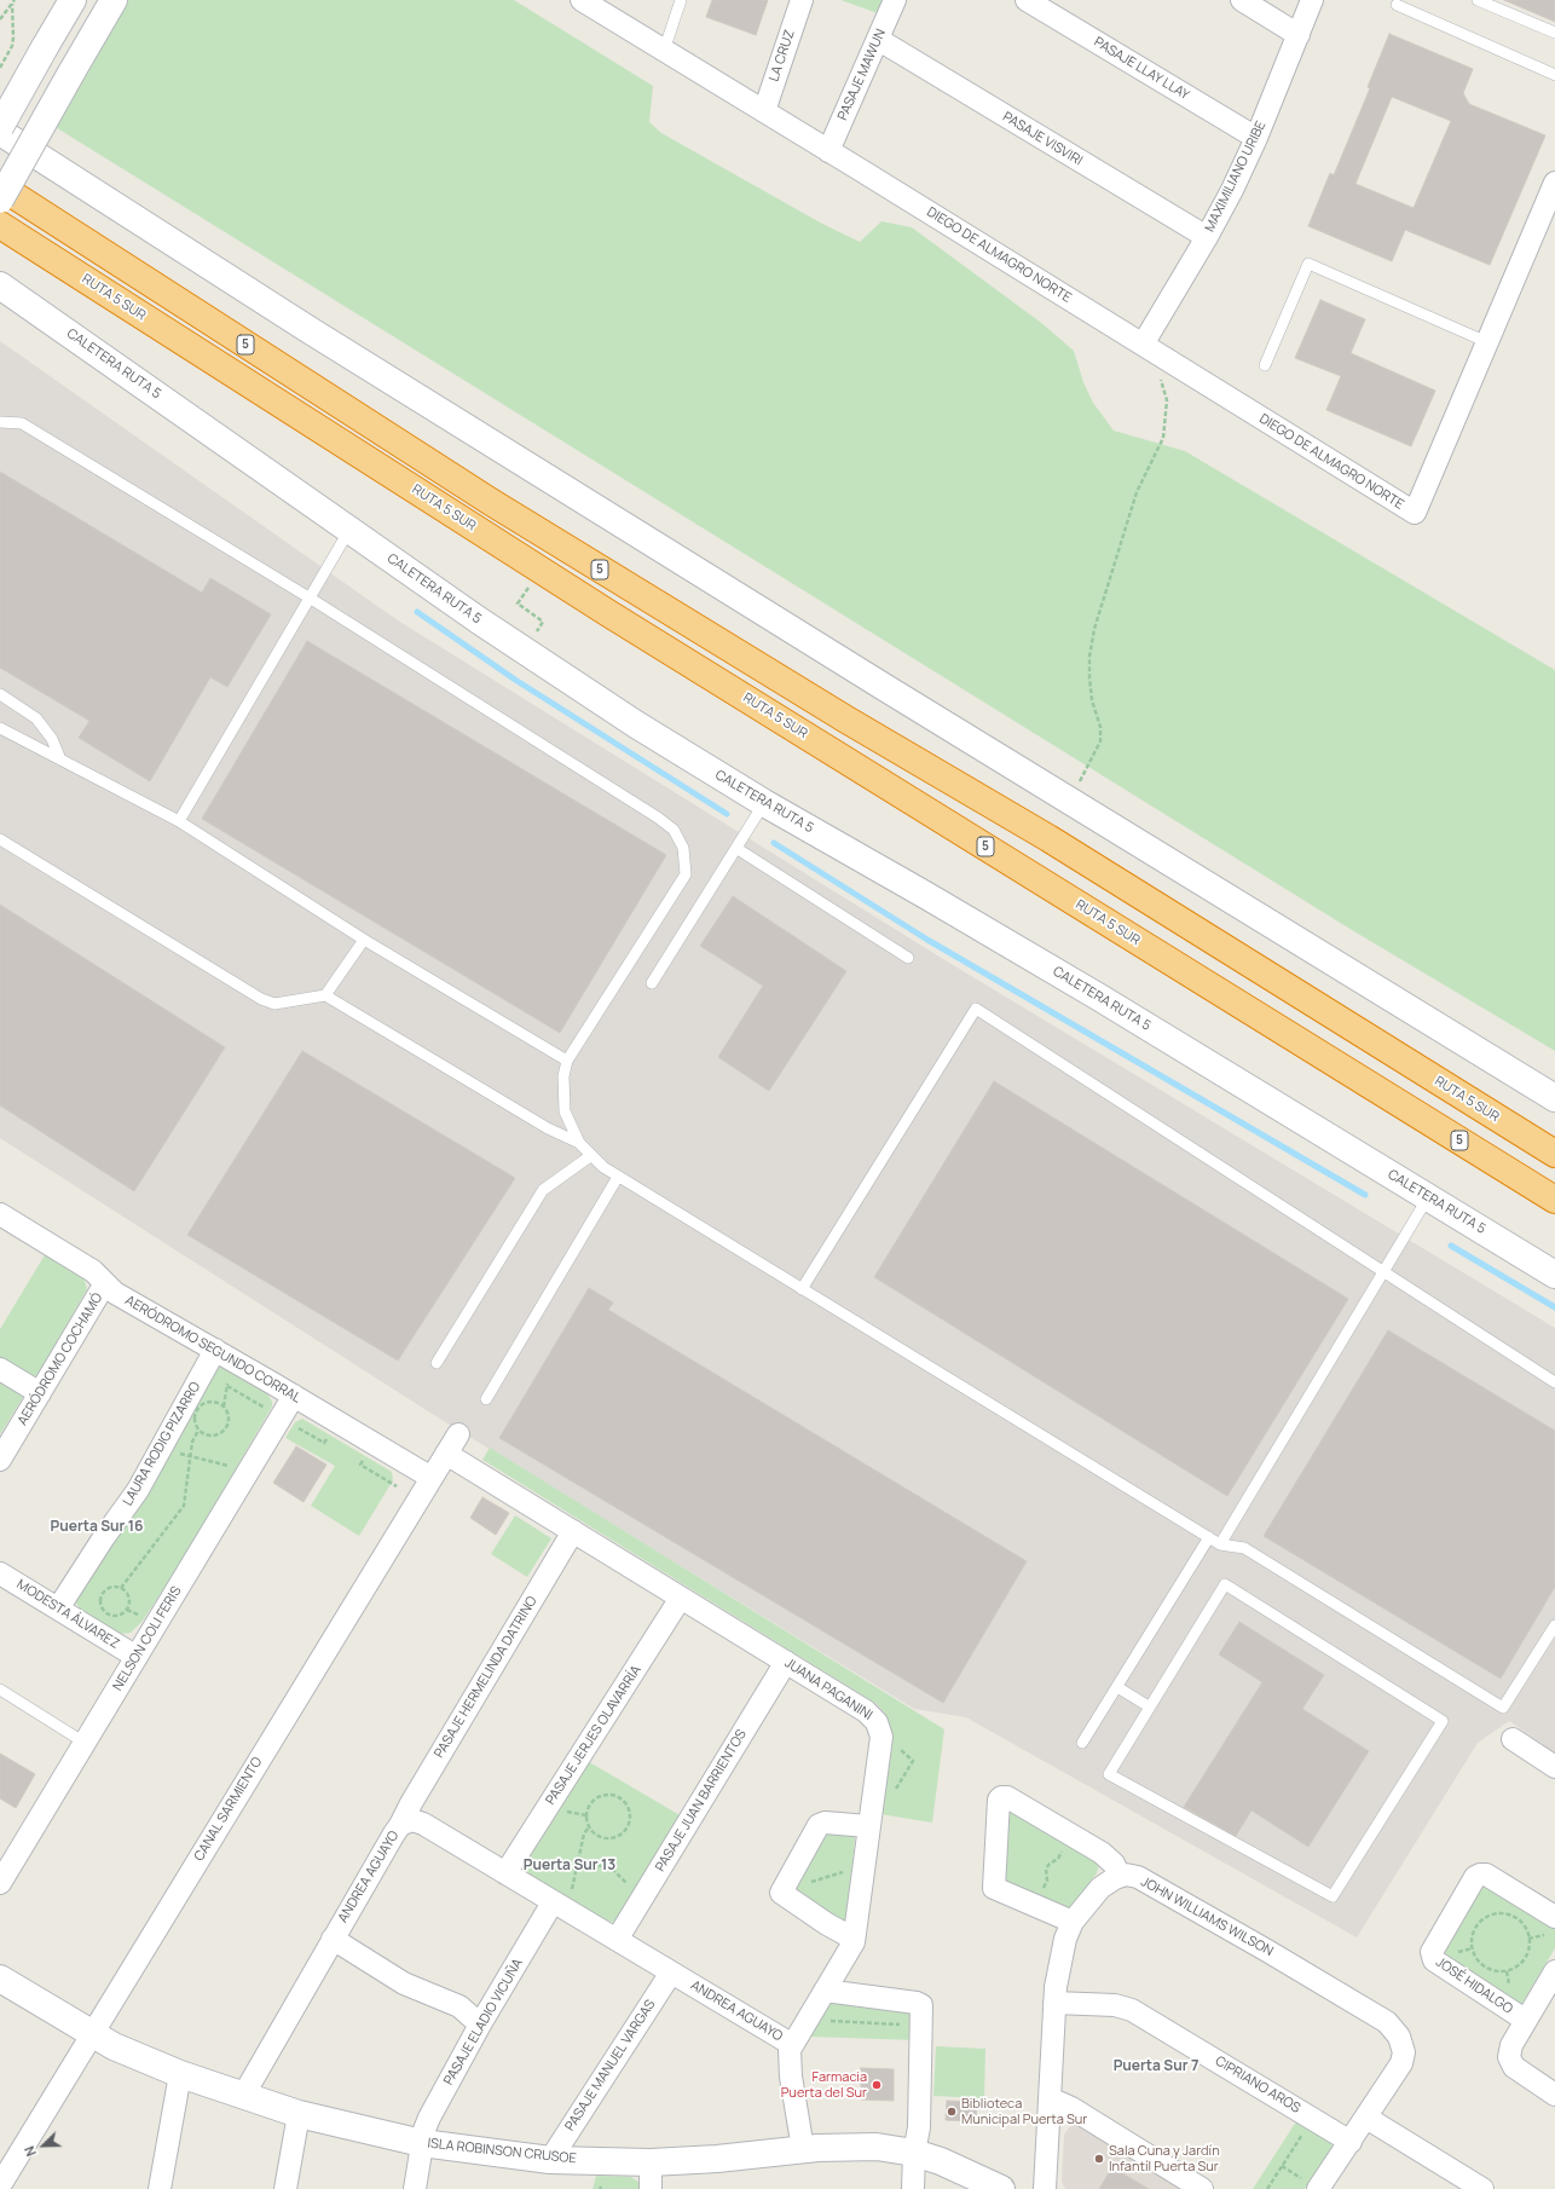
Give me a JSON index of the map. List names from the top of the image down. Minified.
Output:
{"streets":{"highway":["RUTA 5 SUR","5"],"street":["LA CRUZ","PASAJE LLAY LLAY","PASAJE MAWUN","PASAJE VISVIRI","MAXIMILIANO URIBE","DIEGO DE ALMAGRO NORTE","CALETERA RUTA 5","AERÓDROMO SEGUNDO CORRAL","AERÓDROMO COCHAMÓ","LAURA RODIG PIZARRO","MODESTA ÁLVAREZ","NELSON COLI FERIS","PASAJE HERMELINDA DATRINO","JUANA PAGANINI","PASAJE JERJES OLAVARRÍA","PASAJE JUAN BARRIENTOS","CANAL SARMIENTO","ANDREA AGUAYO","JOHN WILLIAMS WILSON","JOSÉ HIDALGO","PASAJE ELADIO VICUÑA","PASAJE MANUEL VARGAS","CIPRIANO AROS","ISLA ROBINSON CRUSOE"]},"crossings":[["LA CRUZ","DIEGO DE ALMAGRO NORTE"],["PASAJE LLAY LLAY","MAXIMILIANO URIBE"],["PASAJE MAWUN","PASAJE VISVIRI"],["PASAJE MAWUN","DIEGO DE ALMAGRO NORTE"],["PASAJE VISVIRI","MAXIMILIANO URIBE"],["MAXIMILIANO URIBE","DIEGO DE ALMAGRO NORTE"],["AERÓDROMO SEGUNDO CORRAL","AERÓDROMO COCHAMÓ"],["AERÓDROMO SEGUNDO CORRAL","LAURA RODIG PIZARRO"],["AERÓDROMO SEGUNDO CORRAL","NELSON COLI FERIS"],["AERÓDROMO SEGUNDO CORRAL","CANAL SARMIENTO"],["LAURA RODIG PIZARRO","MODESTA ÁLVAREZ"],["MODESTA ÁLVAREZ","NELSON COLI FERIS"],["PASAJE HERMELINDA DATRINO","JUANA PAGANINI"],["PASAJE HERMELINDA DATRINO","ANDREA AGUAYO"],["JUANA PAGANINI","PASAJE JERJES OLAVARRÍA"],["JUANA PAGANINI","PASAJE JUAN BARRIENTOS"],["JUANA PAGANINI","CANAL SARMIENTO"],["JUANA PAGANINI","ANDREA AGUAYO"],["JUANA PAGANINI","ISLA ROBINSON CRUSOE"],["PASAJE JERJES OLAVARRÍA","ANDREA AGUAYO"],["PASAJE JUAN BARRIENTOS","ANDREA AGUAYO"],["CANAL SARMIENTO","ISLA ROBINSON CRUSOE"],["ANDREA AGUAYO","PASAJE ELADIO VICUÑA"],["ANDREA AGUAYO","PASAJE MANUEL VARGAS"],["ANDREA AGUAYO","ISLA ROBINSON CRUSOE"],["JOHN WILLIAMS WILSON","CIPRIANO AROS"],["PASAJE ELADIO VICUÑA","ISLA ROBINSON CRUSOE"],["PASAJE MANUEL VARGAS","ISLA ROBINSON CRUSOE"]],"districts":["Puerta Sur 16","Puerta Sur 13","Puerta Sur 7"],"places":["Farmacia Puerta del Sur","Biblioteca Municipal Puerta Sur","Sala Cuna y Jardín Infantíl Puerta Sur"],"north":"bottom left"}
